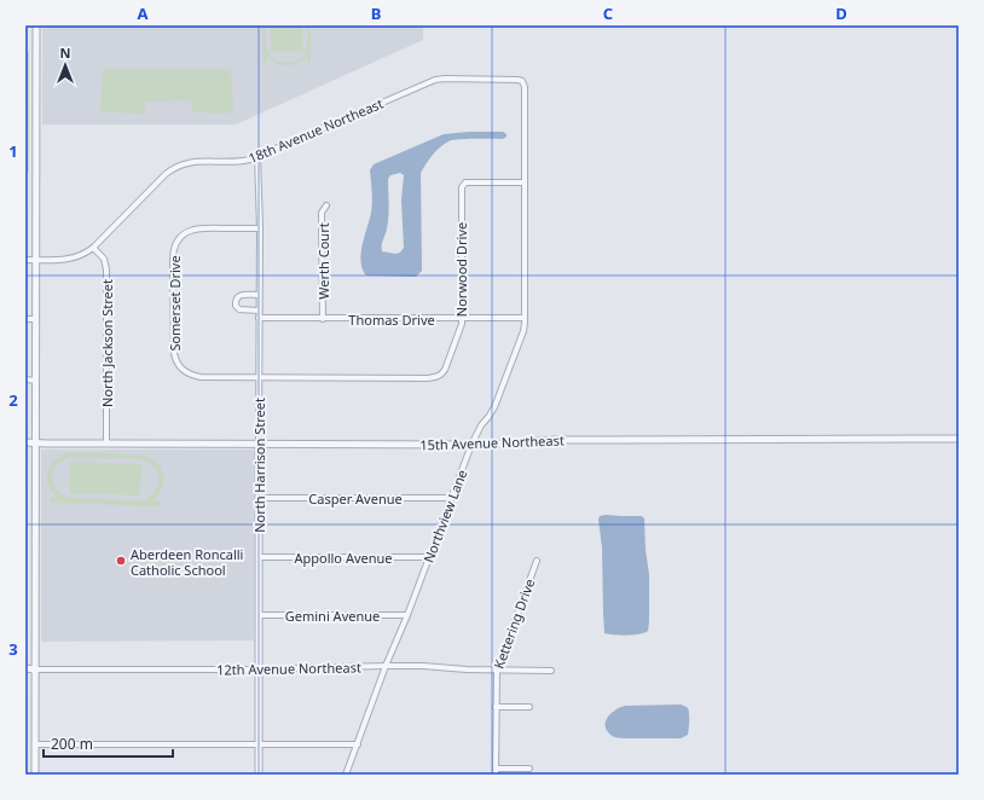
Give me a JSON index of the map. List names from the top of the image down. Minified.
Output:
{"streets":{"street":["18th Avenue Northeast","Werth Court","Norwood Drive","Somerset Drive","Thomas Drive","North Jackson Street","15th Avenue Northeast","North Harrison Street","Casper Avenue","Northview Lane","Appollo Avenue","Gemini Avenue","Kettering Drive","12th Avenue Northeast"]},"crossings":[["18th Avenue Northeast","North Jackson Street"],["18th Avenue Northeast","North Harrison Street"],["18th Avenue Northeast","Northview Lane"],["Werth Court","Thomas Drive"],["Norwood Drive","Somerset Drive"],["Norwood Drive","Thomas Drive"],["Norwood Drive","North Harrison Street"],["Norwood Drive","Northview Lane"],["Somerset Drive","North Harrison Street"],["Thomas Drive","North Harrison Street"],["Thomas Drive","Northview Lane"],["North Jackson Street","15th Avenue Northeast"],["15th Avenue Northeast","North Harrison Street"],["15th Avenue Northeast","Northview Lane"],["North Harrison Street","Casper Avenue"],["North Harrison Street","Appollo Avenue"],["North Harrison Street","Gemini Avenue"],["North Harrison Street","12th Avenue Northeast"],["Casper Avenue","Northview Lane"],["Northview Lane","Appollo Avenue"],["Northview Lane","Gemini Avenue"],["Northview Lane","12th Avenue Northeast"],["Kettering Drive","12th Avenue Northeast"]],"places":["Aberdeen Roncalli Catholic School"],"scale_bar":"200 m","north":"top","grid":{"columns":["A","B","C","D"],"rows":["1","2","3"]}}
